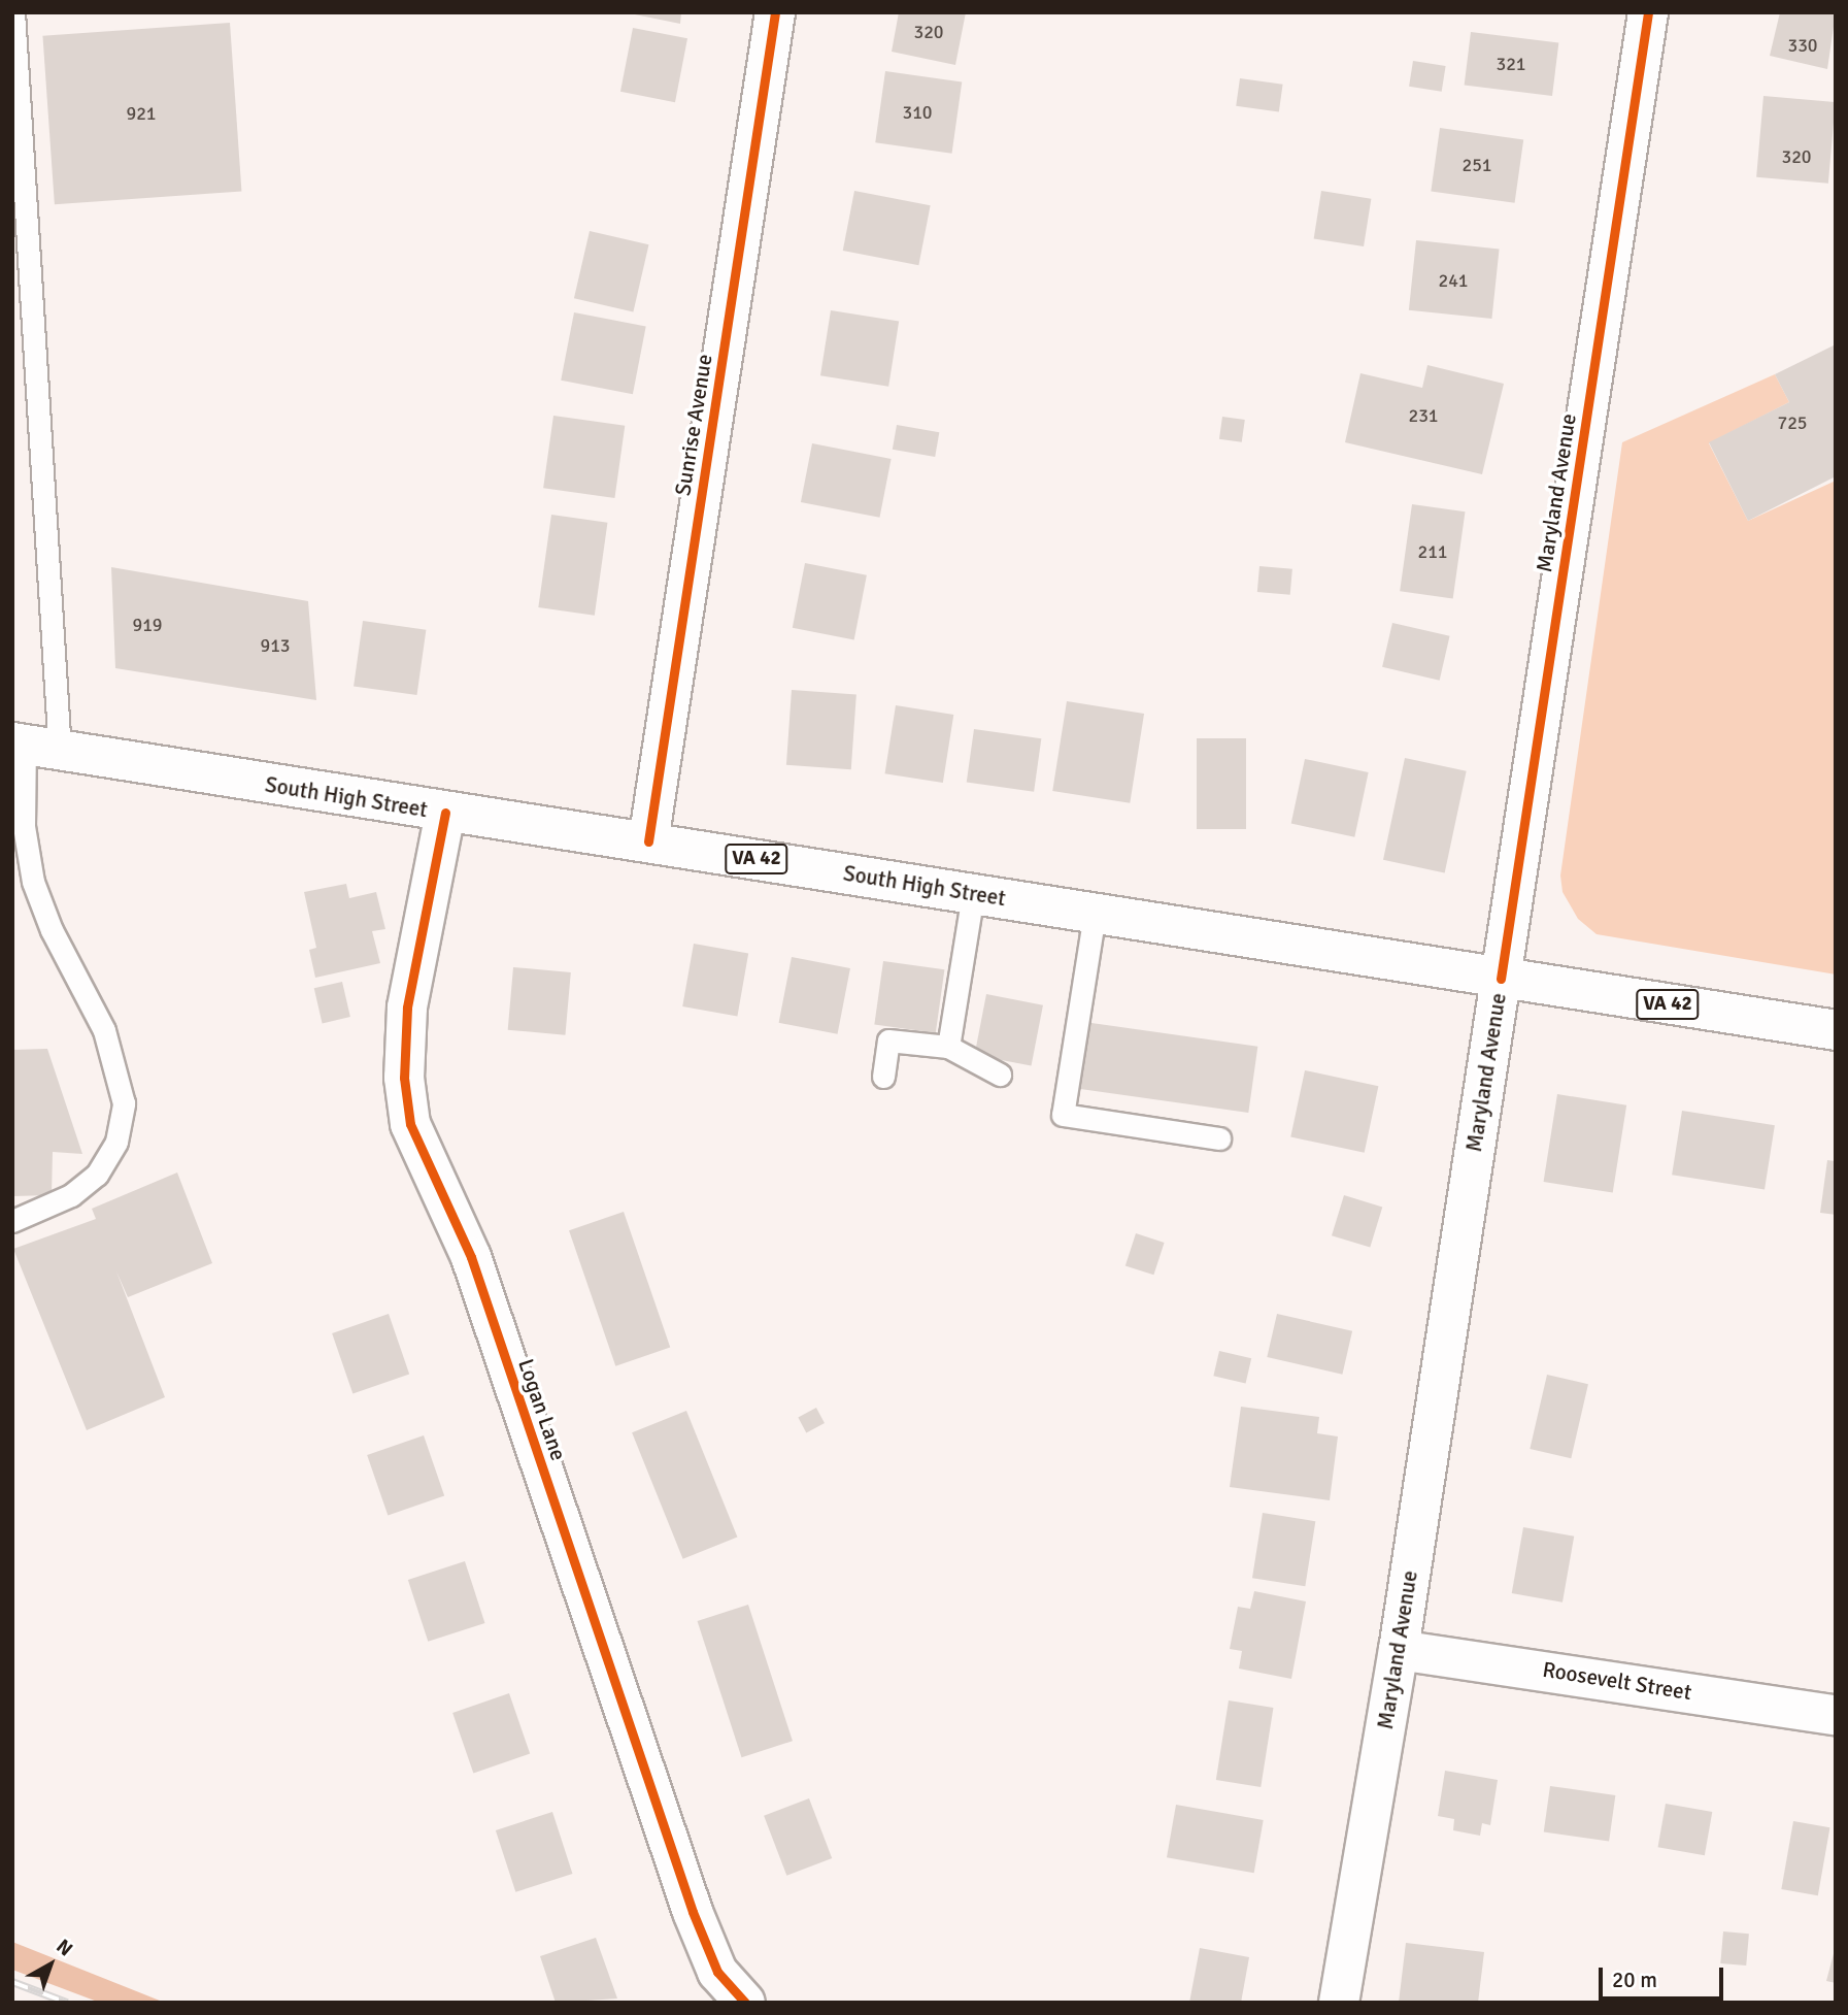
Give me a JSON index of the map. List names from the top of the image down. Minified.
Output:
{"streets":{"street":["Sunrise Avenue","Maryland Avenue","South High Street","VA 42","Logan Lane","Roosevelt Street"]},"crossings":[["Sunrise Avenue","South High Street"],["Maryland Avenue","South High Street"],["Maryland Avenue","Roosevelt Street"],["South High Street","Logan Lane"]],"house_numbers":["320","330","321","310","921","320","251","241","231","725","211","919","913"],"scale_bar":"20 m","north":"top right"}
